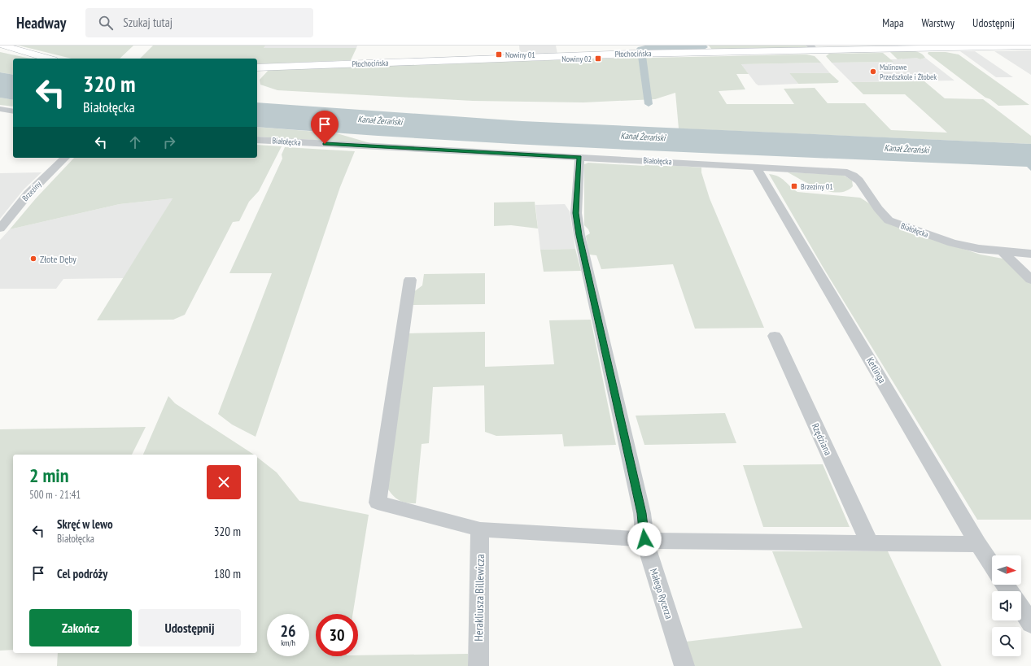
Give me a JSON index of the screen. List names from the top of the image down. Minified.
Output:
{"streets":{"main road":["Płochocińska"],"street":["Białołęcka","Brzeziny","Ketlinga","Rzędziana","Małego Rycerza","Herakliusza Billewicza"]},"crossings":[["Białołęcka","Ketlinga"],["Białołęcka","Małego Rycerza"]],"water":["Kanał Żerański"],"places":{"transit":["Nowiny 01","Nowiny 02","Brzeziny 01"],"other":["Malinowe Przedszkole i Żłobek","Złote Dęby"]},"north":"right","page":{"header":"Headway","search":"Szukaj tutaj","nav":["Mapa","Warstwy","Udostępnij"],"turn":["320 m","Białołęcka"],"heading":["2 min","500 m · 21:41"],"list":[{"name":"Skręć w lewo","note":"Białołęcka","value":"320 m"},{"name":"Cel podróży","value":"180 m"}],"buttons":["Zakończ","Udostępnij"],"speed":"26 km/h","limit":"30"}}
